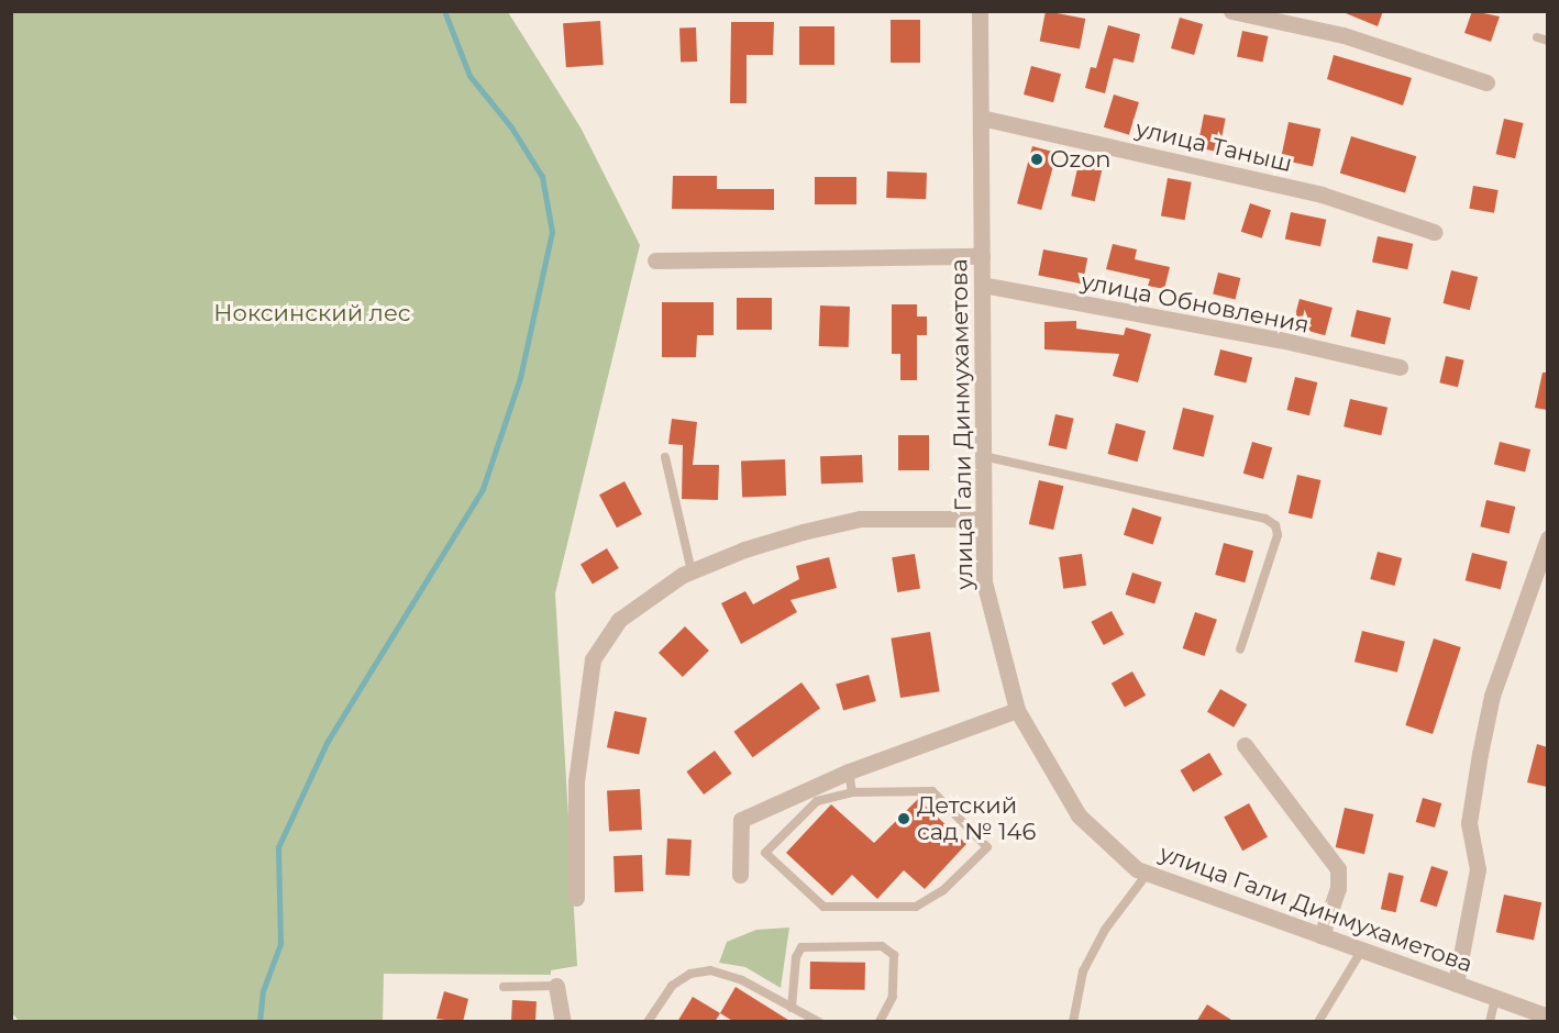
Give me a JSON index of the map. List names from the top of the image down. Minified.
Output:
{"streets":{"street":["улица Таныш","улица Обновления","улица Гали Динмухаметова"]},"crossings":[["улица Таныш","улица Гали Динмухаметова"],["улица Обновления","улица Гали Динмухаметова"]],"parks":["Ноксинский лес"],"places":["Ozon","Детский сад № 146"]}
